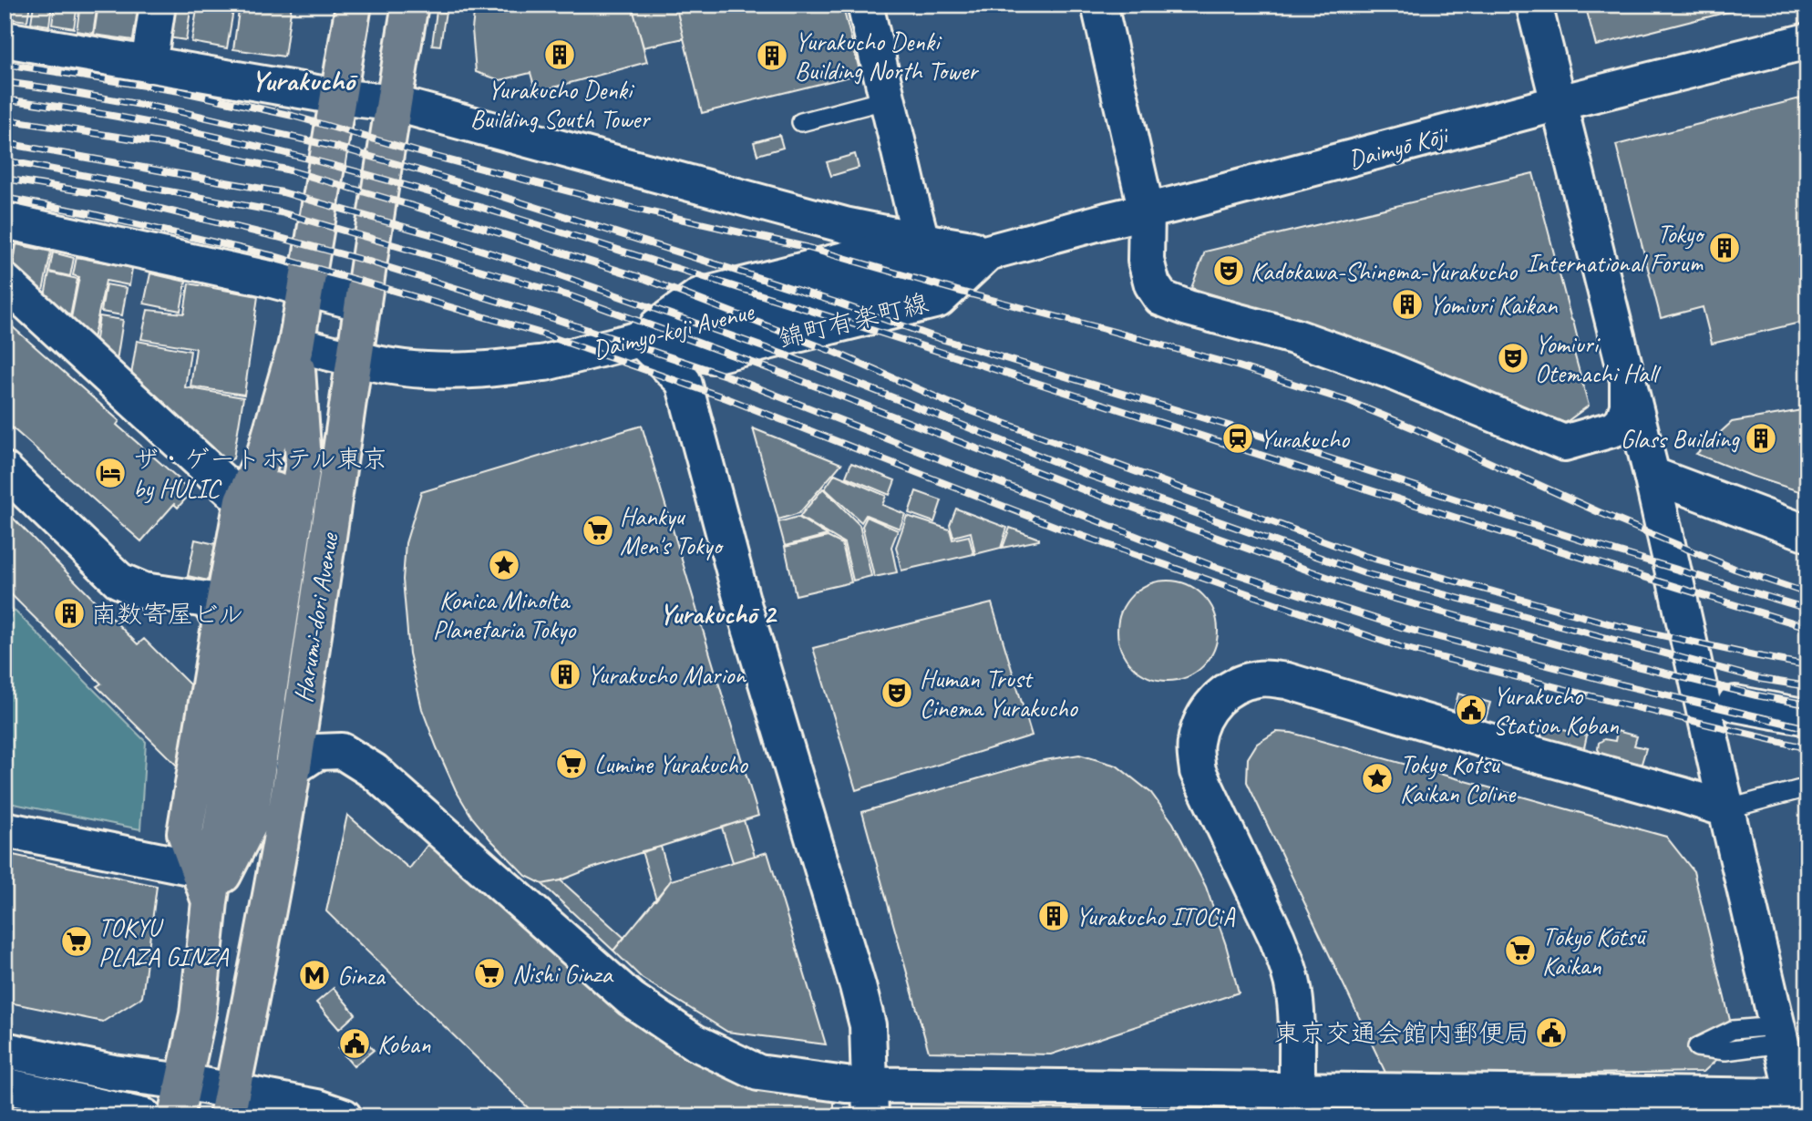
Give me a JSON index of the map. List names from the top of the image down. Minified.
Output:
{"streets":{"main road":["Harumi-dori Avenue"],"street":["Daimyō Kōji","錦町有楽町線","Daimyo-koji Avenue"]},"crossings":[["Daimyō Kōji","錦町有楽町線"],["Daimyō Kōji","Daimyo-koji Avenue"],["錦町有楽町線","Daimyo-koji Avenue"],["Daimyo-koji Avenue","Harumi-dori Avenue"]],"districts":["Yurakuchō","Yurakuchō 2"],"places":{"building":["Yurakucho Denki Building South Tower","Yurakucho Denki Building North Tower","Tokyo International Forum","Yomiuri Kaikan","Glass Building","南数寄屋ビル","Yurakucho Marion","Yurakucho ITOCiA"],"theatre":["Kadokawa-Shinema-Yurakucho","Yomiuri Otemachi Hall","Human Trust Cinema Yurakucho"],"station":["Yurakucho"],"hotel":["ザ・ゲートホテル東京 by HULIC"],"supermarket":["Hankyu Men's Tokyo","Lumine Yurakucho","TOKYU PLAZA GINZA","Tōkyō Kōtsū Kaikan","Nishi Ginza"],"place":["Konica Minolta Planetaria Tokyo","Tokyo Kotsu Kaikan Coline"],"public building":["Yurakucho Station Koban","東京交通会館内郵便局","Koban"],"metro station":["Ginza"]}}
